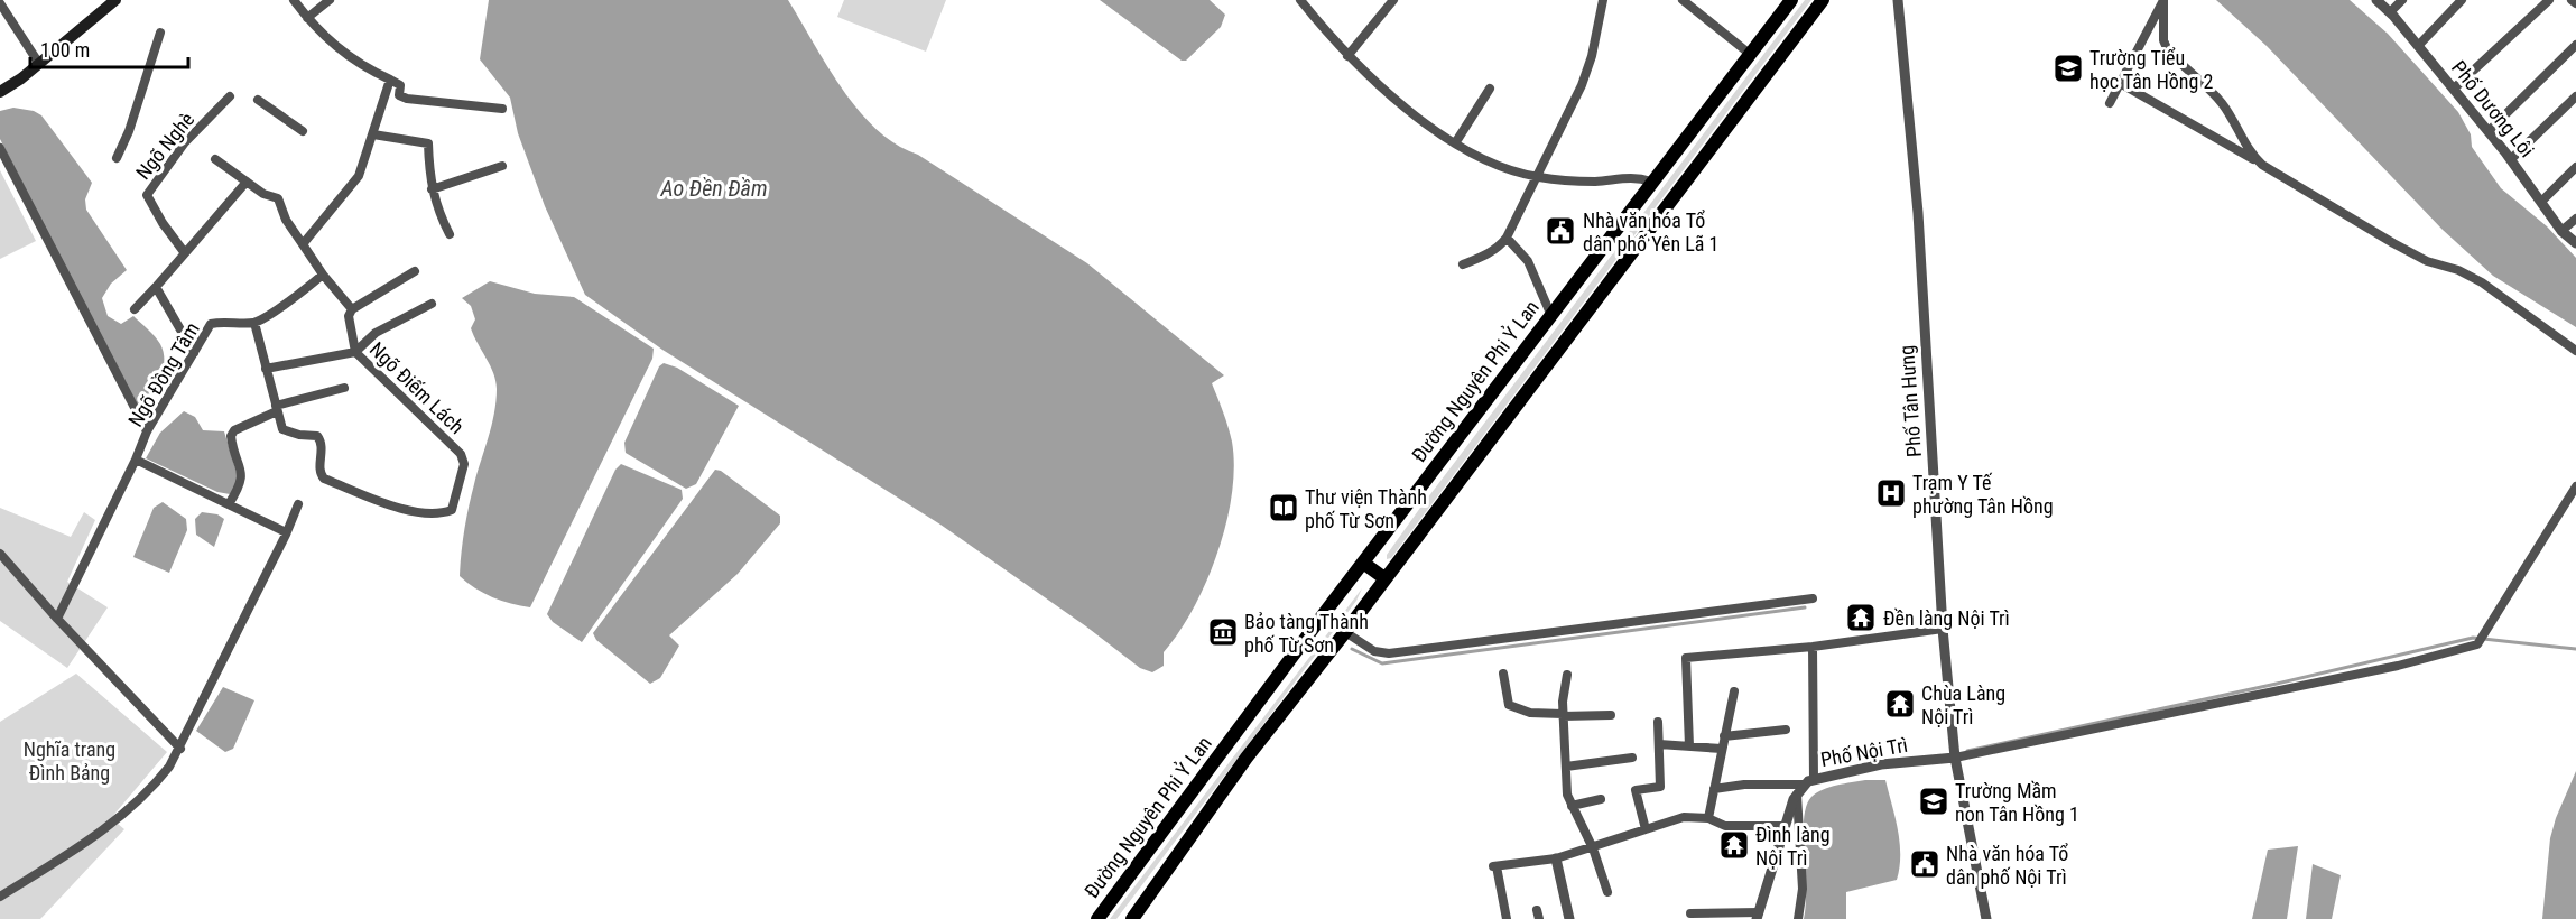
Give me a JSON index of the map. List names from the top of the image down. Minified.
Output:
{"streets":{"main road":["Đường Nguyên Phi Ỷ Lan"],"street":["Phố Dương Lôi","Ngõ Nghè","Ngõ Đồng Tâm","Ngõ Điếm Lách","Phố Tân Hưng","Phố Nội Trì"]},"crossings":[["Phố Tân Hưng","Phố Nội Trì"]],"water":["Ao Đền Đầm"],"parks":["Nghĩa trang Đình Bảng"],"places":{"school or university":["Trường Tiểu học Tân Hồng 2","Trường Mầm non Tân Hồng 1"],"public building":["Nhà văn hóa Tổ dân phố Yên Lã 1","Nhà văn hóa Tổ dân phố Nội Trì"],"hospital":["Trạm Y Tế phường Tân Hồng"],"library":["Thư viện Thành phố Từ Sơn"],"temple":["Đền làng Nội Trì","Chùa Làng Nội Trì","Đình làng Nội Trì"],"museum":["Bảo tàng Thành phố Từ Sơn"]},"scale_bar":"100 m"}
